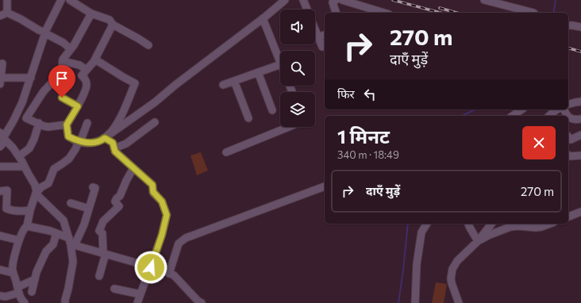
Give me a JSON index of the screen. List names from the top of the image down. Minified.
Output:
{"page":{"turn":["270 m","दाएँ मुड़ें"],"then":"फिर","heading":["1 मिनट","340 m · 18:49"],"list":[{"name":"दाएँ मुड़ें","value":"270 m"}]}}
